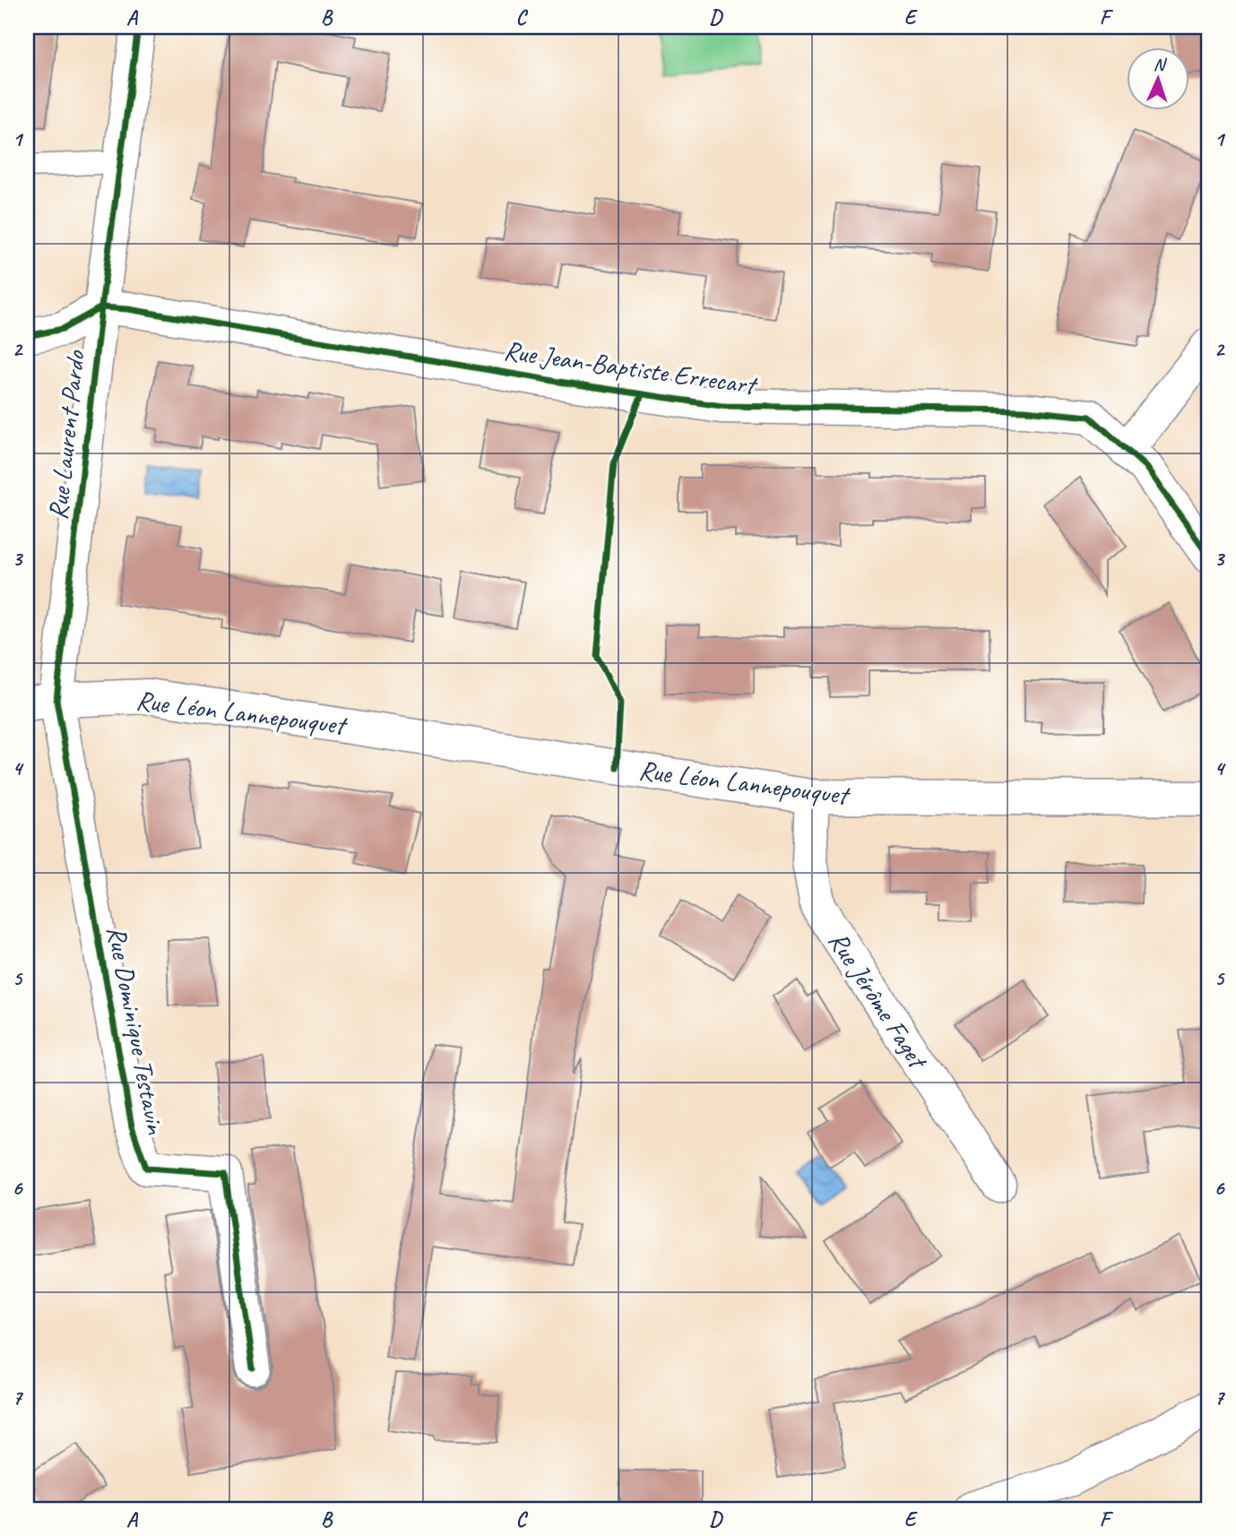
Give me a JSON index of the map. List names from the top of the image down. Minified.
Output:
{"streets":{"street":["Rue Jean-Baptiste Errecart","Rue Laurent Pardo","Rue Léon Lannepouquet","Rue Jérôme Faget","Rue Dominique Testavin"]},"crossings":[["Rue Jean-Baptiste Errecart","Rue Laurent Pardo"],["Rue Laurent Pardo","Rue Léon Lannepouquet"],["Rue Laurent Pardo","Rue Dominique Testavin"],["Rue Léon Lannepouquet","Rue Jérôme Faget"],["Rue Léon Lannepouquet","Rue Dominique Testavin"]],"north":"top","grid":{"columns":["A","B","C","D","E","F"],"rows":["1","2","3","4","5","6","7"]}}
